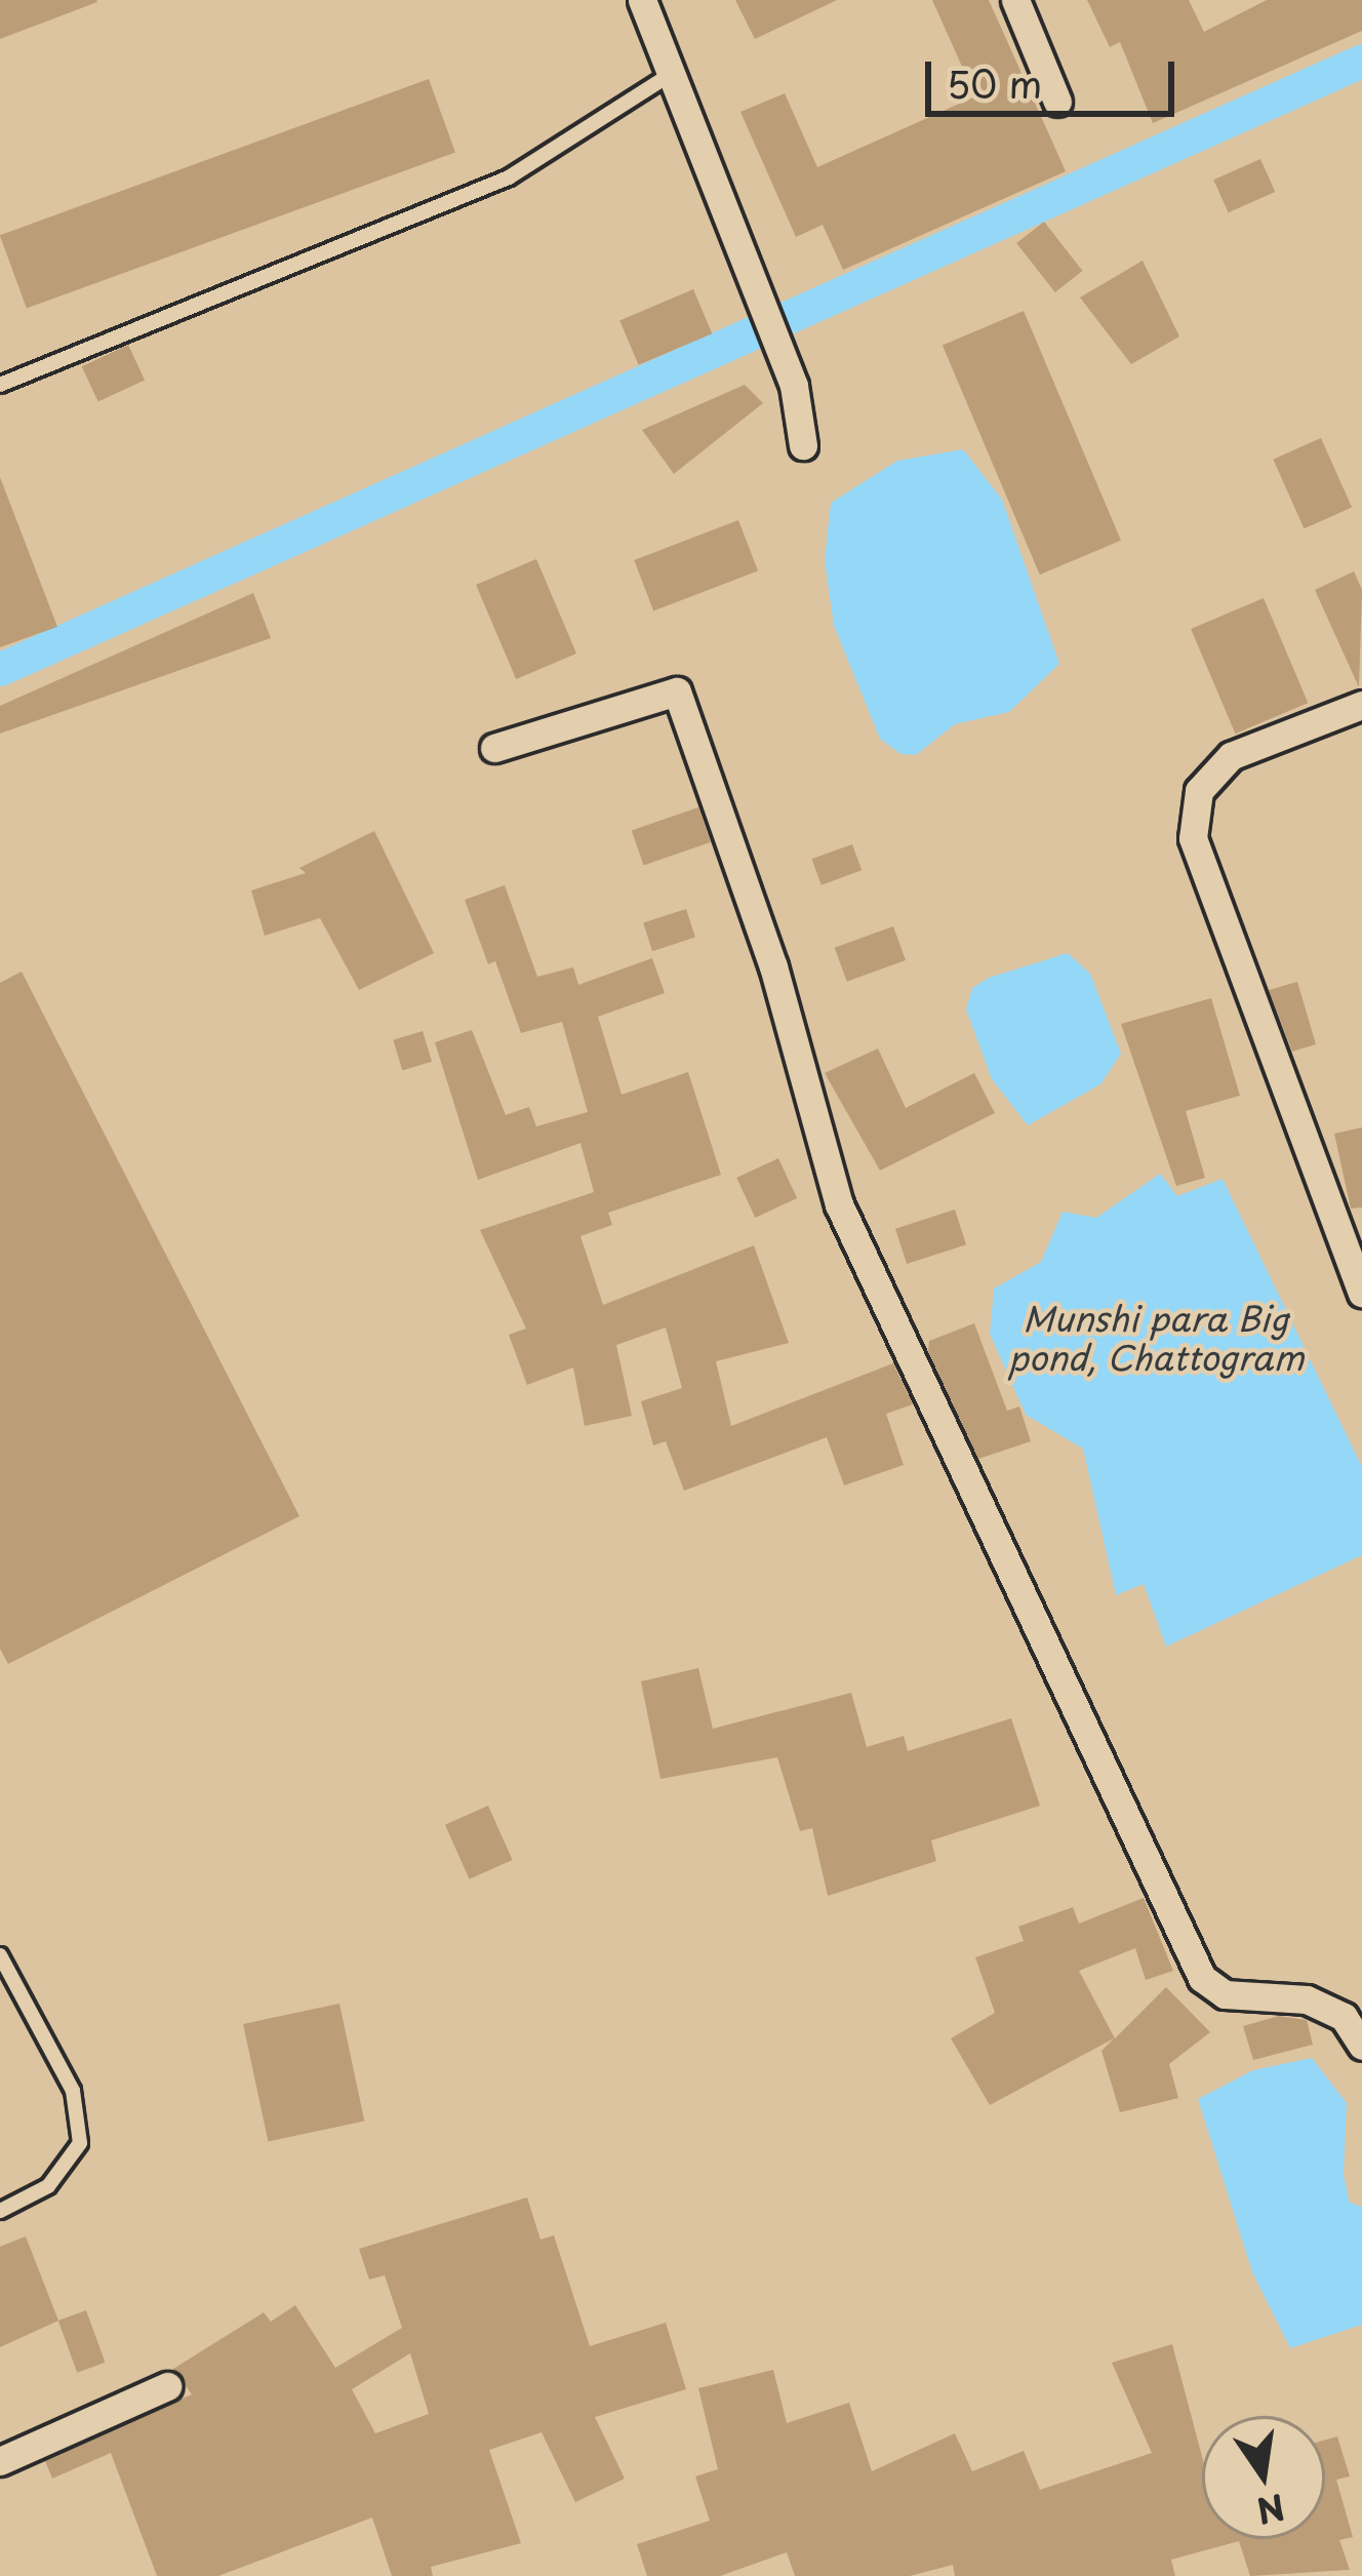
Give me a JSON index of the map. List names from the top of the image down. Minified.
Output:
{"water":["Munshi para Big pond, Chattogram"],"scale_bar":"50 m","north":"bottom"}
